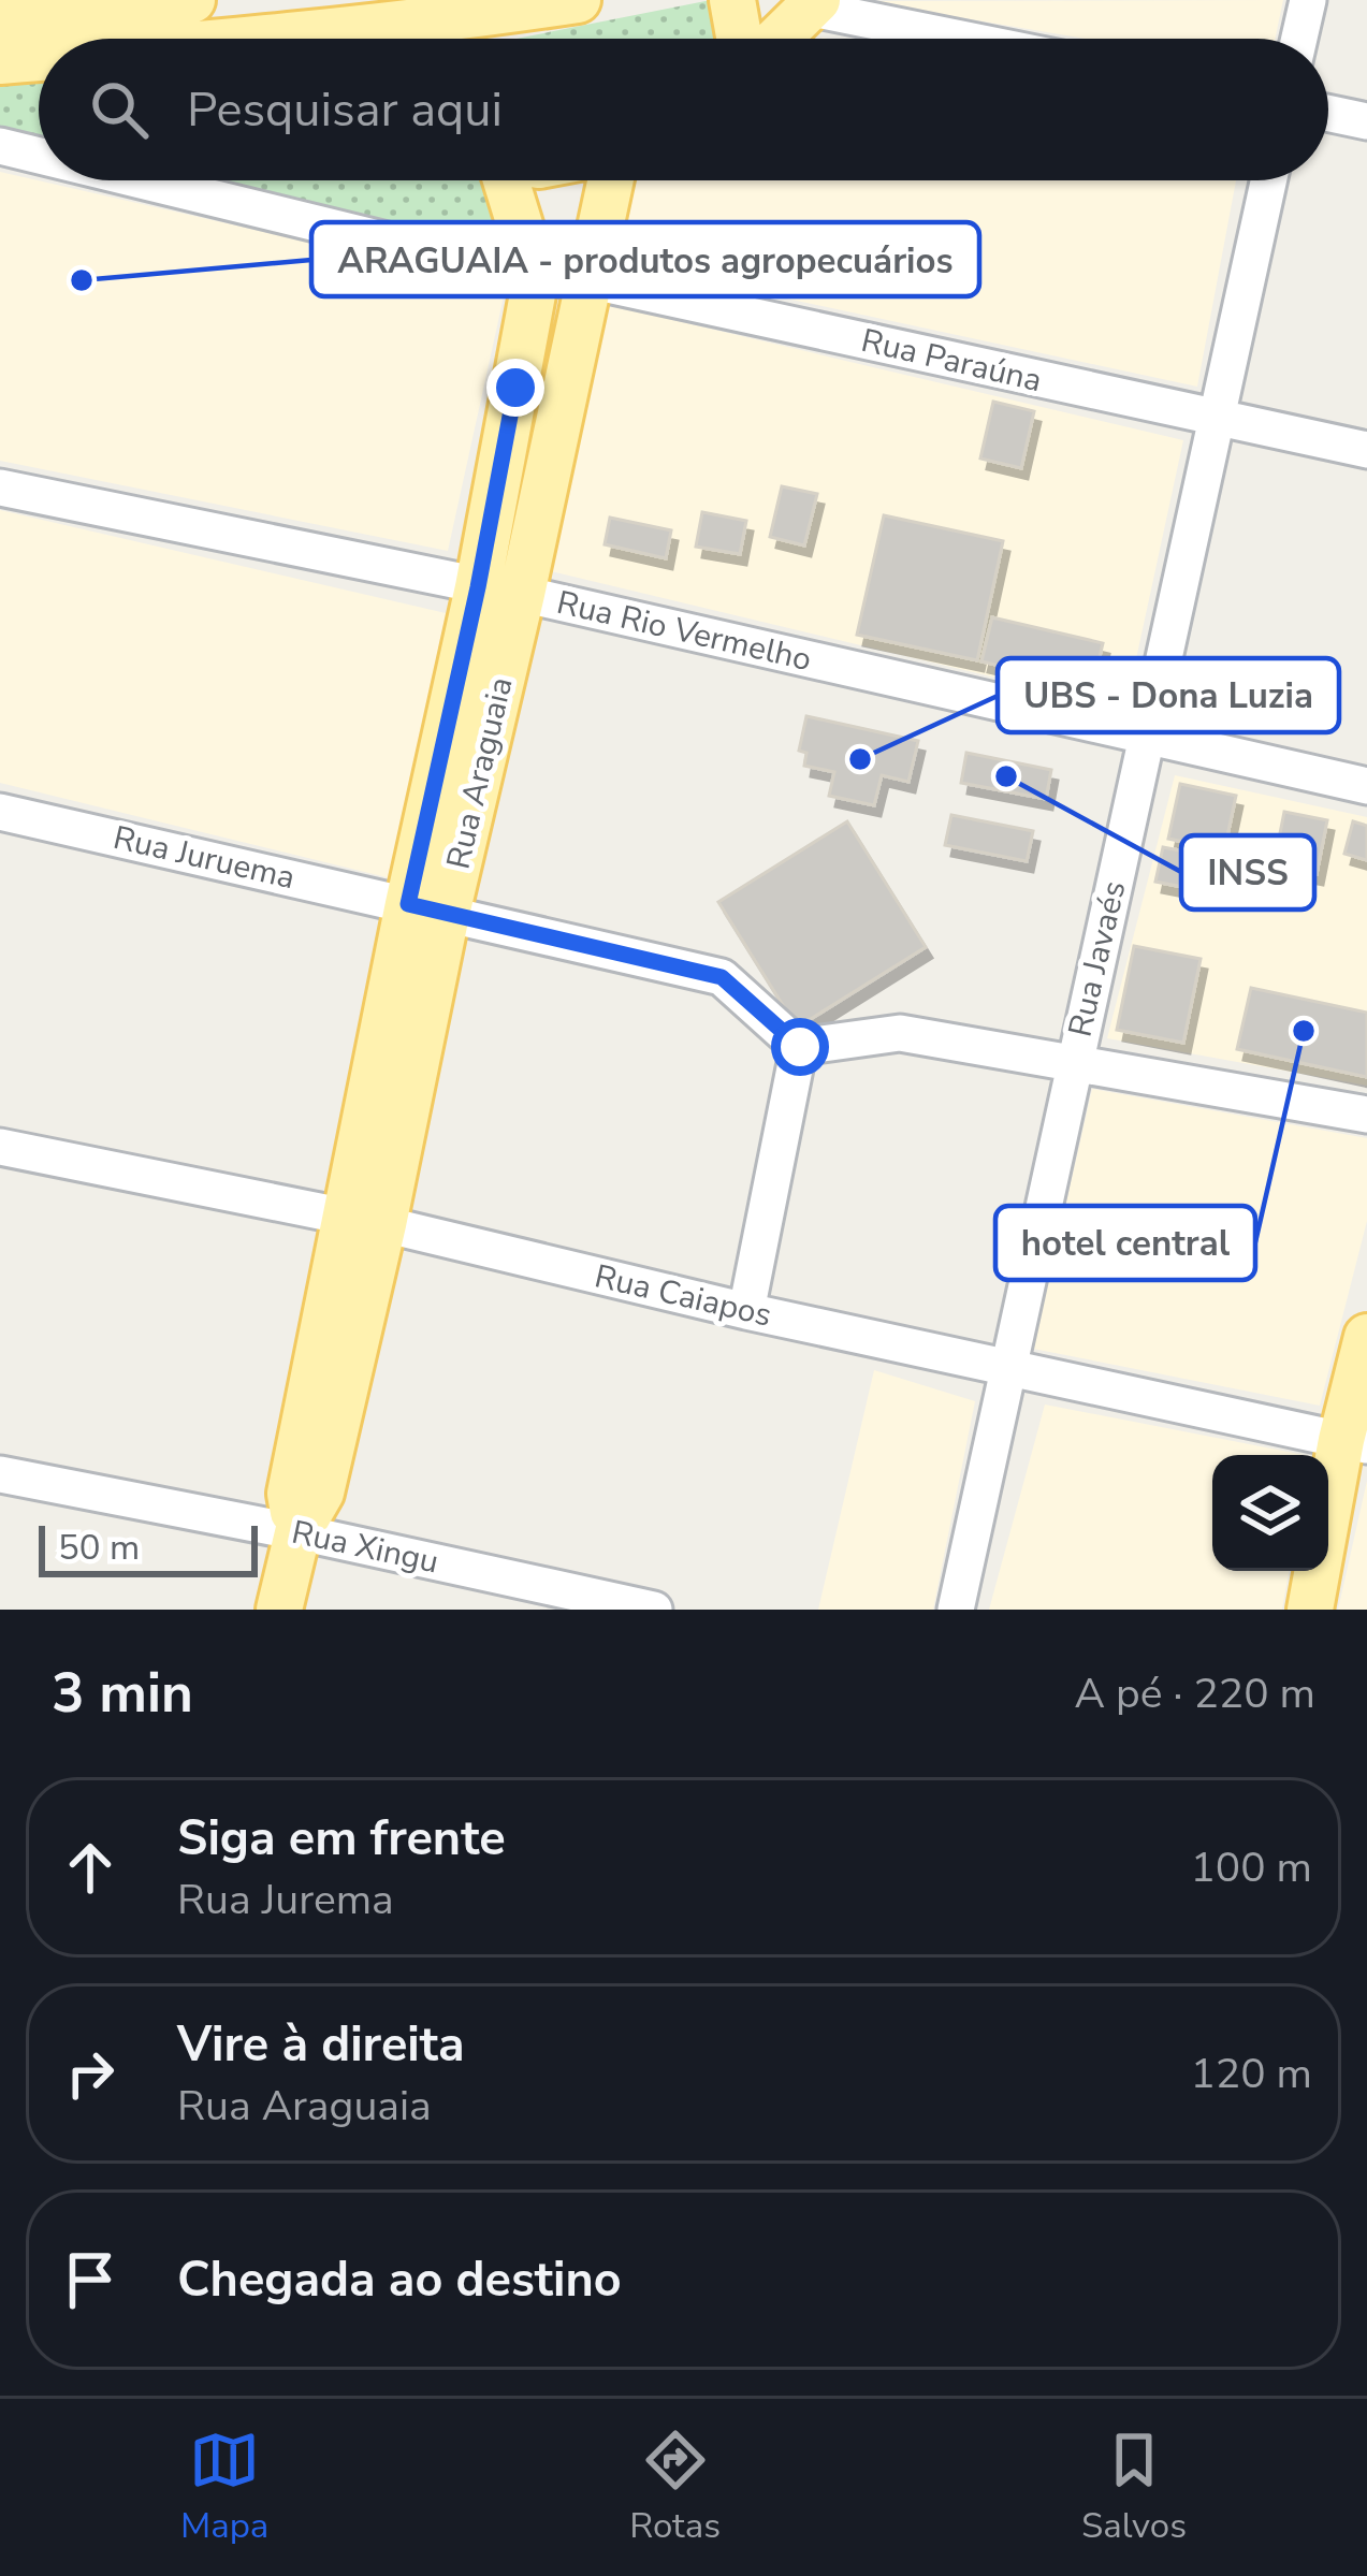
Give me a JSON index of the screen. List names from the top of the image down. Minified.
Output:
{"streets":{"main road":["Rua Araguaia"],"street":["Rua Paraúna","Rua Rio Vermelho","Rua Juruema","Rua Javaés","Rua Caiapos","Rua Xingu"]},"crossings":[["Rua Paraúna","Rua Araguaia"],["Rua Paraúna","Rua Javaés"],["Rua Rio Vermelho","Rua Araguaia"],["Rua Rio Vermelho","Rua Javaés"],["Rua Araguaia","Rua Juruema"],["Rua Araguaia","Rua Caiapos"],["Rua Araguaia","Rua Xingu"],["Rua Javaés","Rua Caiapos"]],"places":["ARAGUAIA - produtos agropecuários","UBS - Dona Luzia","INSS","hotel central"],"scale_bar":"50 m","page":{"search":"Pesquisar aqui","scale":"50 m","heading":["3 min","A pé · 220 m"],"list":[["Siga em frente","Rua Jurema","100 m"],["Vire à direita","Rua Araguaia","120 m"],"Chegada ao destino"],"nav":["Mapa","Rotas","Salvos"]}}
